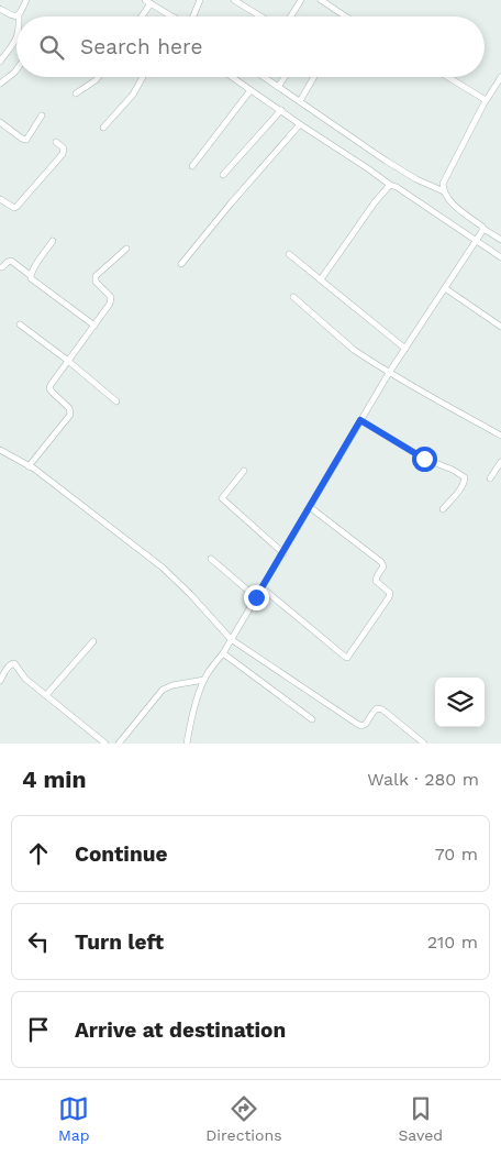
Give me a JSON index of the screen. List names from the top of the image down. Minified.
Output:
{"page":{"search":"Search here","heading":["4 min","Walk · 280 m"],"list":[["Continue","70 m"],["Turn left","210 m"],"Arrive at destination"],"nav":["Map","Directions","Saved"]}}
